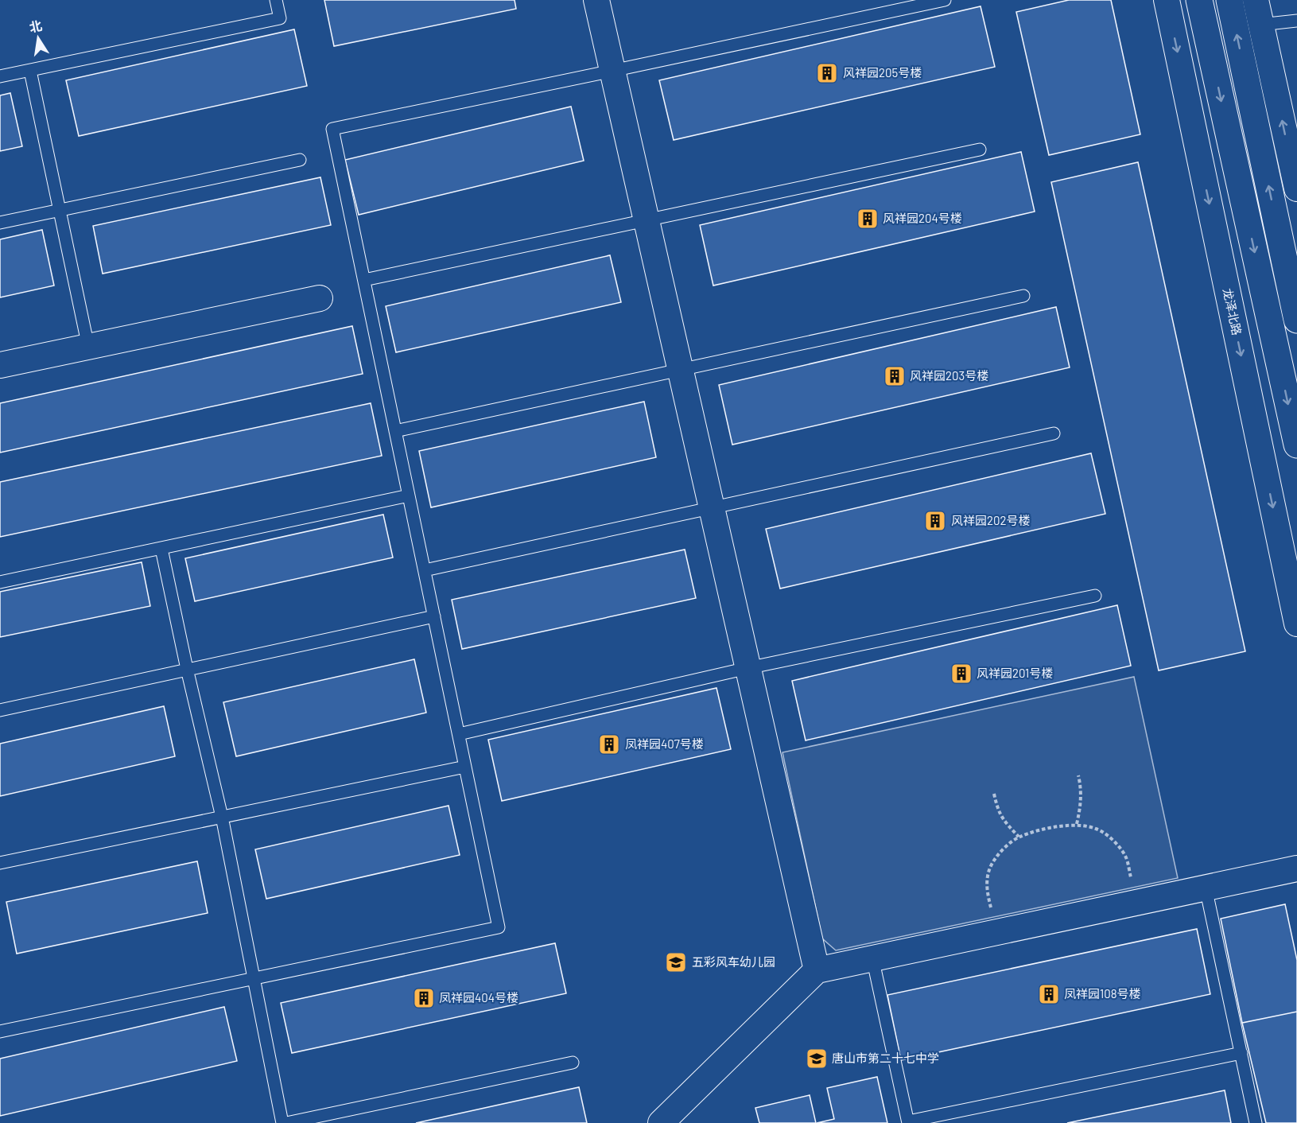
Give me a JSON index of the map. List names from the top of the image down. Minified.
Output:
{"streets":{"street":["龙泽北路"]},"places":{"building":["风祥园205号楼","风祥园204号楼","风祥园203号楼","风祥园202号楼","风祥园201号楼","凤祥园407号楼","凤祥园108号楼","凤祥园404号楼"],"school or university":["五彩风车幼儿园","唐山市第二十七中学"]},"north":"top"}
